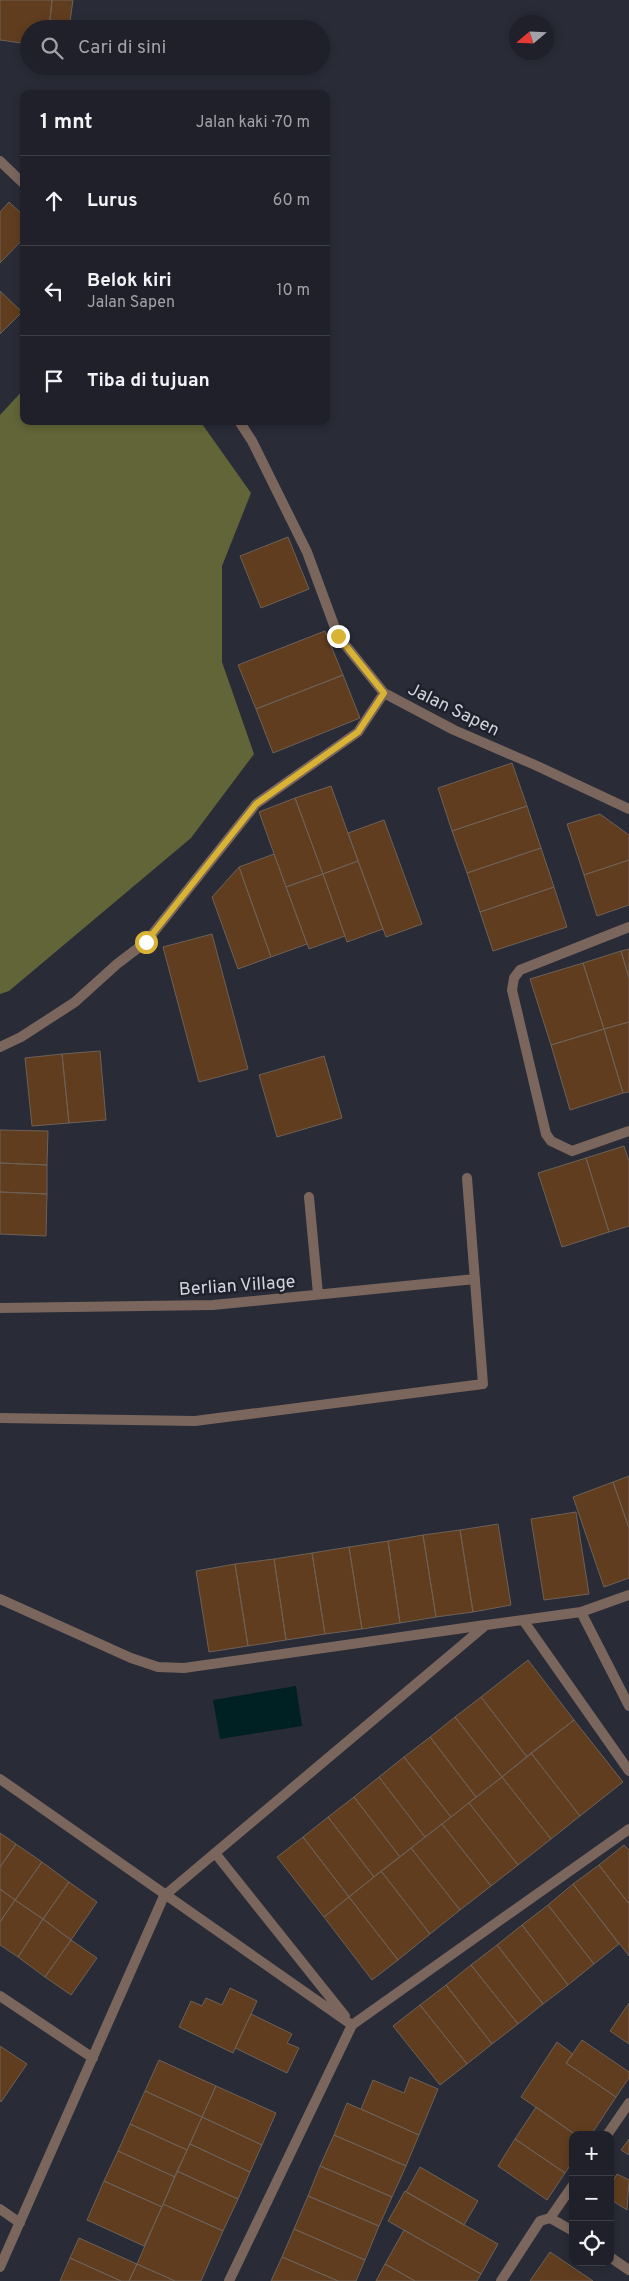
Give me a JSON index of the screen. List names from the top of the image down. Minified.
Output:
{"streets":{"street":["Jalan Sapen","Berlian Village"]},"north":"left","page":{"search":"Cari di sini","heading":["1 mnt","Jalan kaki · 70 m"],"list":[["Lurus","60 m"],["Belok kiri","Jalan Sapen","10 m"],"Tiba di tujuan"],"map_buttons":["+","−"]}}
